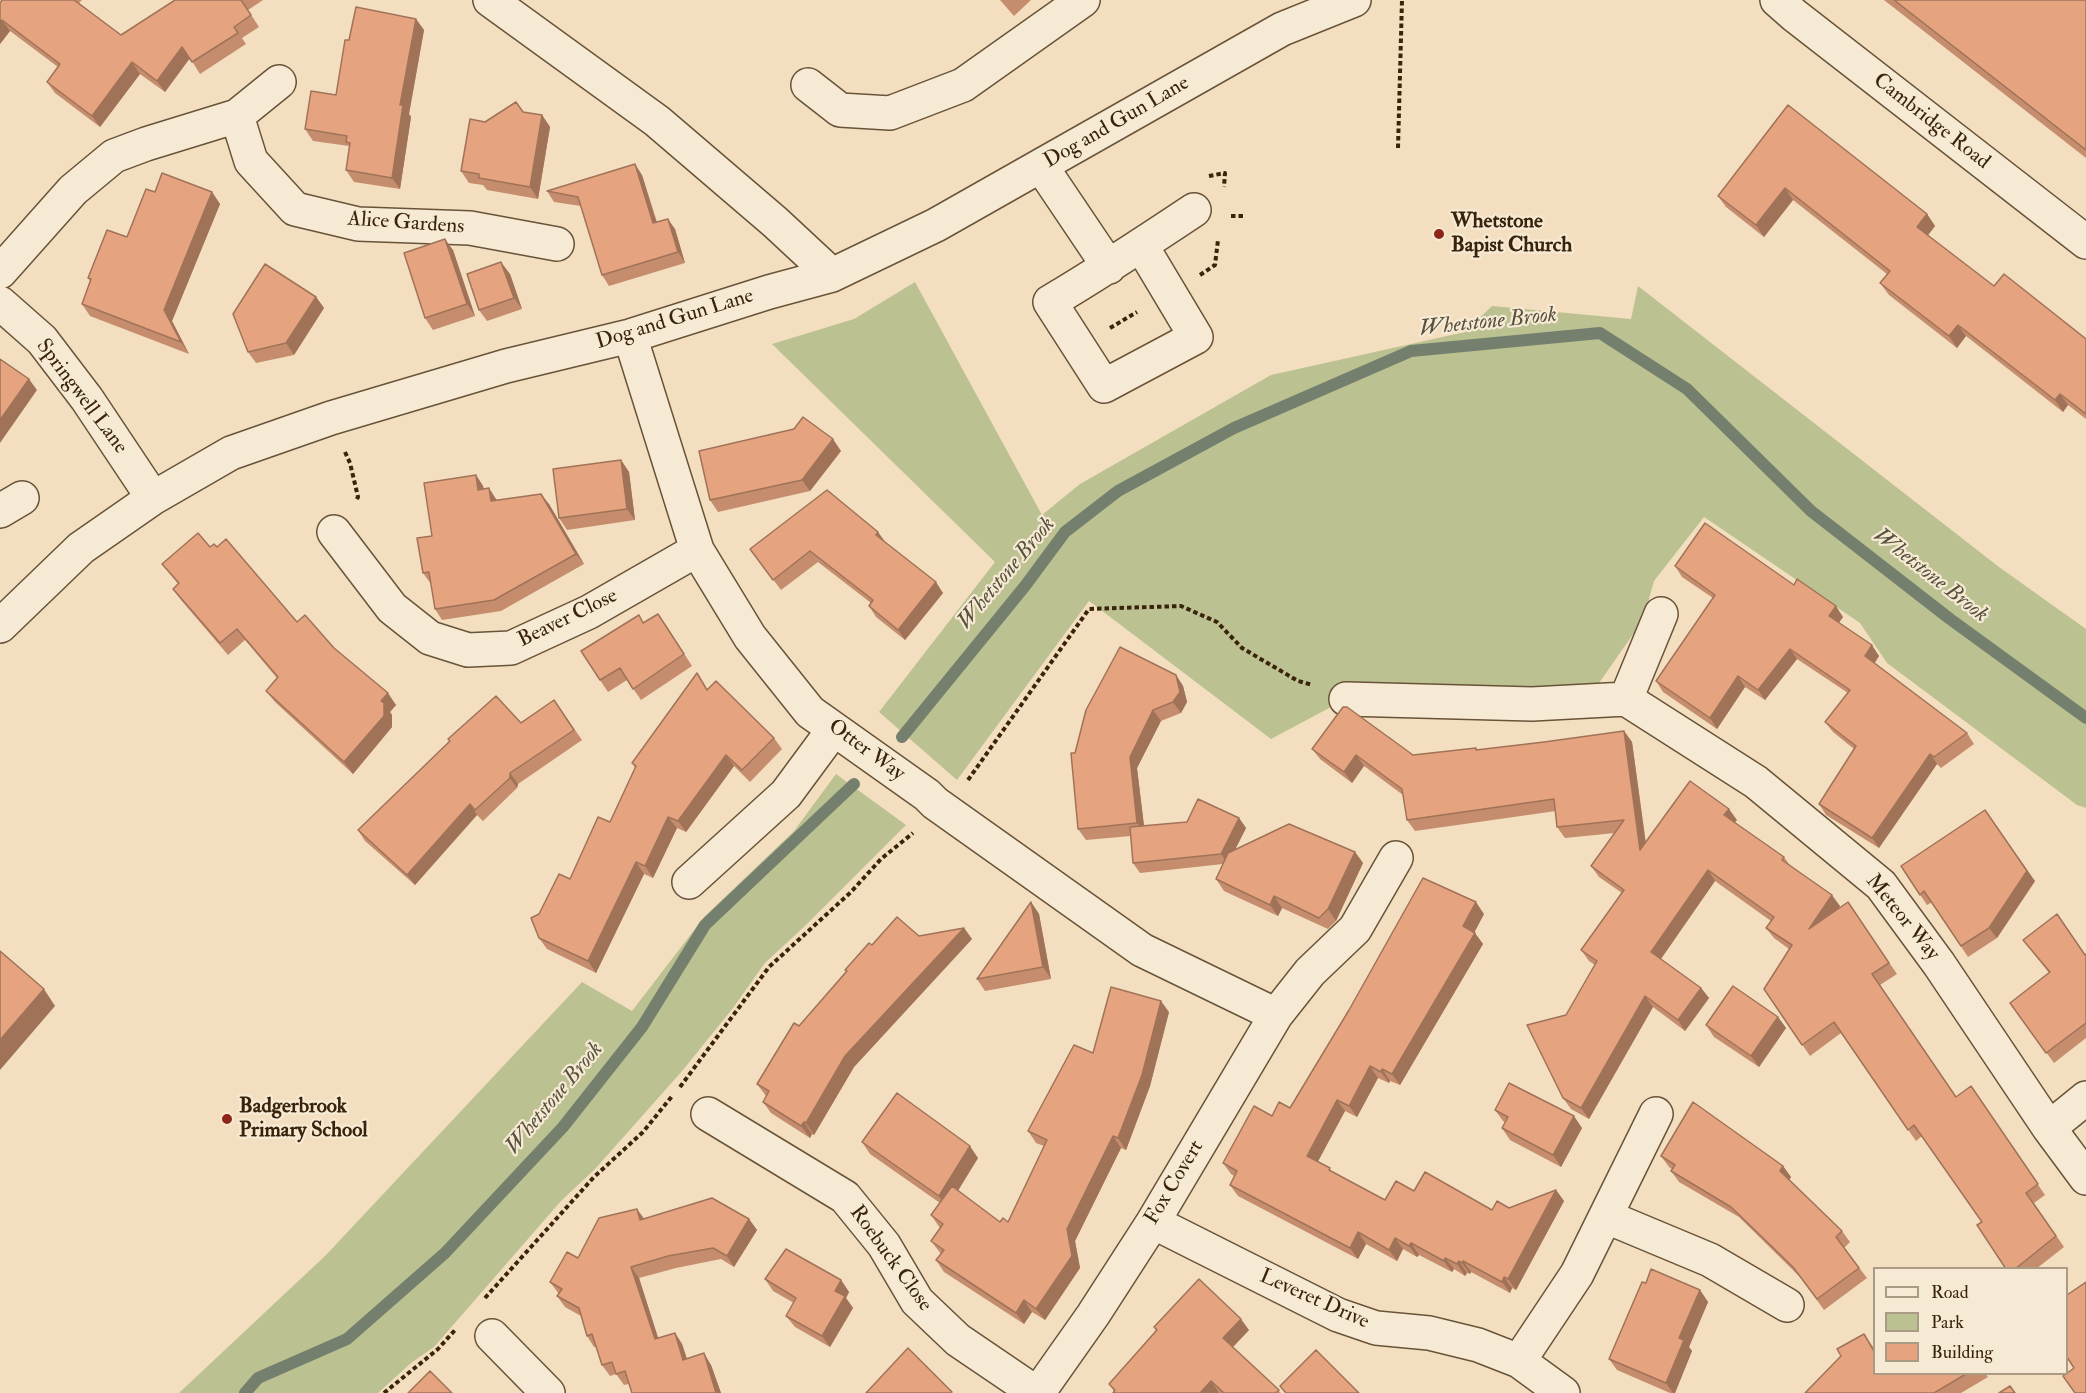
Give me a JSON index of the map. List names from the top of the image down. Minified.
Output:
{"streets":{"street":["Cambridge Road","Dog and Gun Lane","Alice Gardens","Springwell Lane","Beaver Close","Otter Way","Meteor Way","Fox Covert","Roebuck Close","Leveret Drive"]},"crossings":[["Dog and Gun Lane","Springwell Lane"],["Dog and Gun Lane","Otter Way"],["Beaver Close","Otter Way"],["Otter Way","Fox Covert"],["Fox Covert","Roebuck Close"],["Fox Covert","Leveret Drive"]],"water":["Whetstone Brook"],"places":["Whetstone Bapist Church","Badgerbrook Primary School"],"legend":["Road","Park","Building"]}
